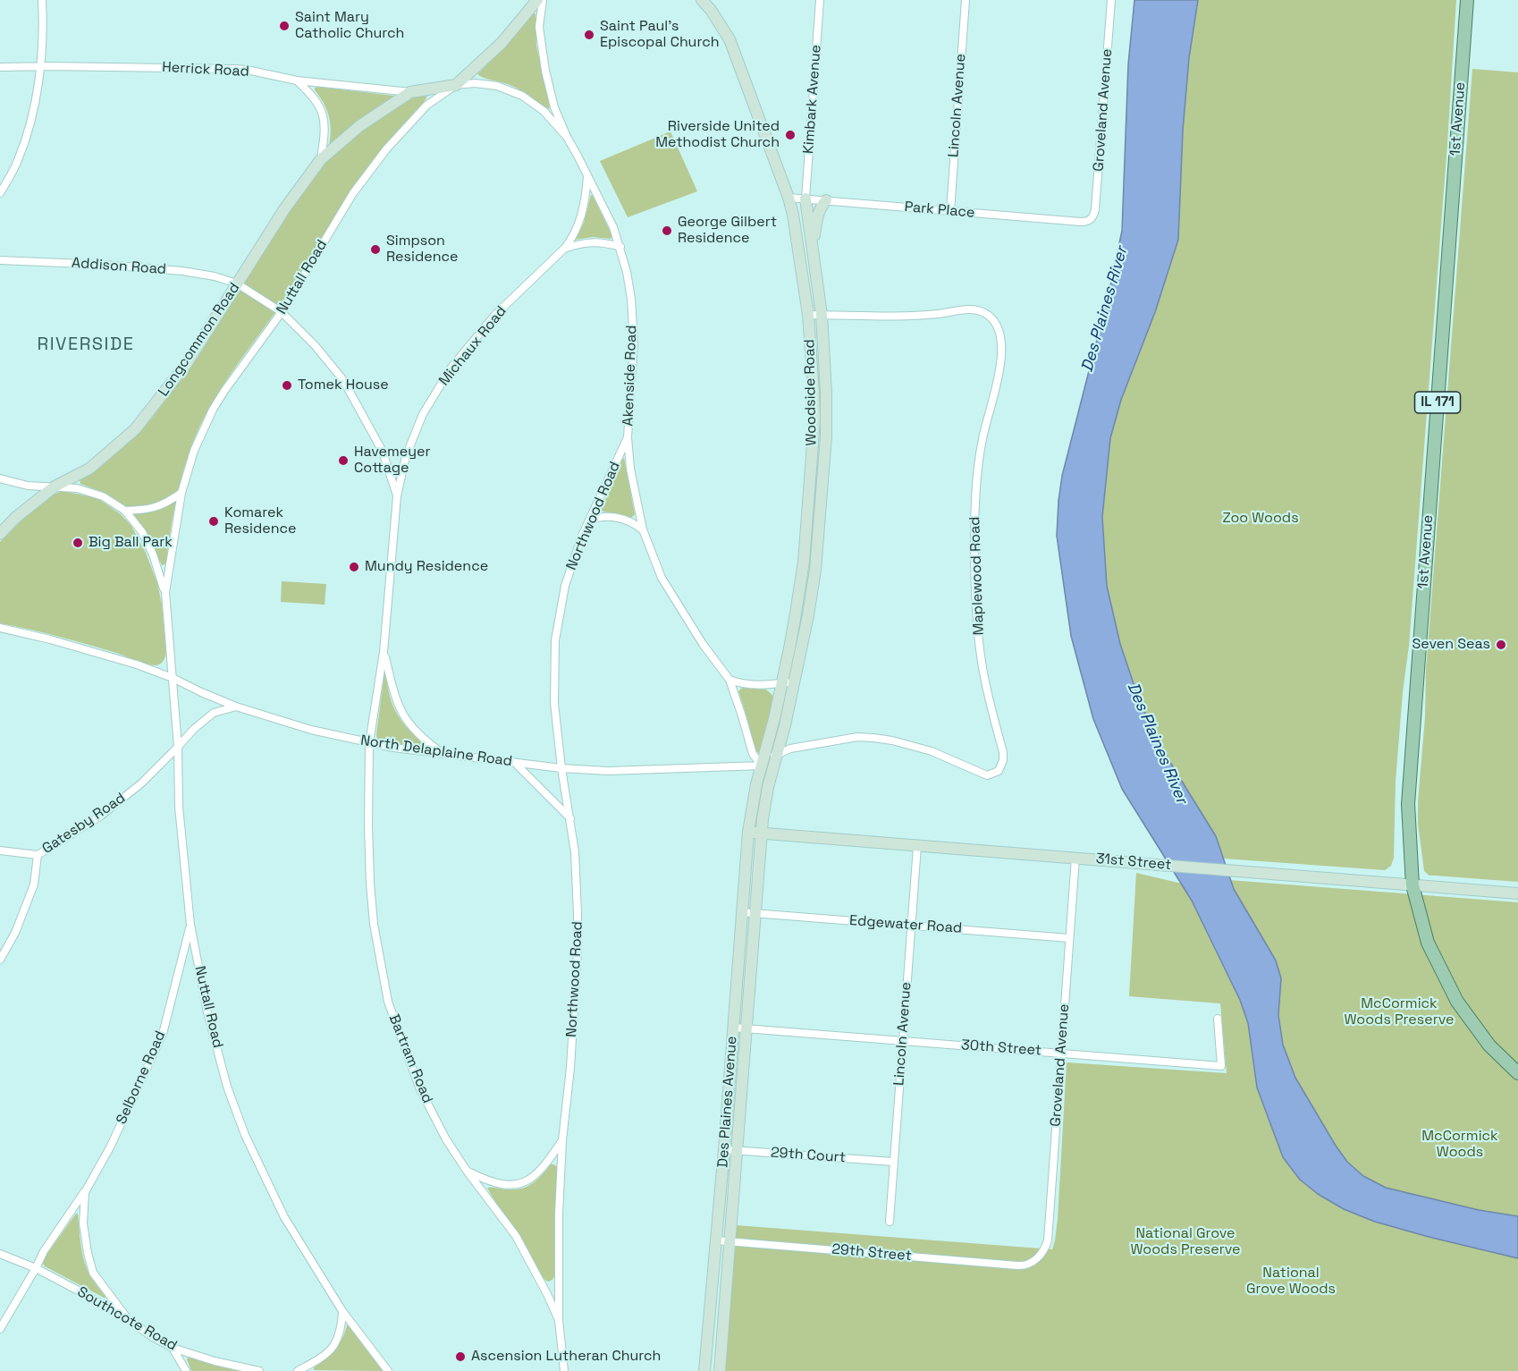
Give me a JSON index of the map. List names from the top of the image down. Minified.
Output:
{"streets":{"main road":["1st Avenue","IL 171"],"street":["Herrick Road","Kimbark Avenue","Lincoln Avenue","Groveland Avenue","Park Place","Addison Road","Nuttall Road","Longcommon Road","Michaux Road","Akenside Road","Woodside Road","Northwood Road","Maplewood Road","North Delaplaine Road","Gatesby Road","31st Street","Edgewater Road","30th Street","Bartram Road","Selborne Road","Des Plaines Avenue","29th Court","29th Street","Southcote Road"]},"crossings":[["Herrick Road","Longcommon Road"],["Kimbark Avenue","Park Place"],["Kimbark Avenue","Woodside Road"],["Lincoln Avenue","Park Place"],["Lincoln Avenue","31st Street"],["Lincoln Avenue","Edgewater Road"],["Lincoln Avenue","30th Street"],["Lincoln Avenue","29th Court"],["Groveland Avenue","Park Place"],["Groveland Avenue","31st Street"],["Groveland Avenue","Edgewater Road"],["Groveland Avenue","30th Street"],["Groveland Avenue","29th Street"],["1st Avenue","31st Street"],["Park Place","Woodside Road"],["Addison Road","Longcommon Road"],["Nuttall Road","Longcommon Road"],["Nuttall Road","Akenside Road"],["Nuttall Road","North Delaplaine Road"],["Nuttall Road","Gatesby Road"],["Nuttall Road","Selborne Road"],["Longcommon Road","Akenside Road"],["Michaux Road","Akenside Road"],["Michaux Road","North Delaplaine Road"],["Michaux Road","Bartram Road"],["Akenside Road","Woodside Road"],["Akenside Road","Northwood Road"],["Akenside Road","Maplewood Road"],["Akenside Road","North Delaplaine Road"],["Woodside Road","Maplewood Road"],["Woodside Road","North Delaplaine Road"],["Woodside Road","31st Street"],["Woodside Road","Des Plaines Avenue"],["Northwood Road","North Delaplaine Road"],["Northwood Road","Bartram Road"],["Maplewood Road","North Delaplaine Road"],["North Delaplaine Road","Bartram Road"],["31st Street","Des Plaines Avenue"],["Edgewater Road","Des Plaines Avenue"],["30th Street","Des Plaines Avenue"],["Selborne Road","Southcote Road"],["Des Plaines Avenue","29th Court"],["Des Plaines Avenue","29th Street"]],"districts":["RIVERSIDE"],"water":["Des Plaines River"],"parks":["Zoo Woods","McCormick Woods Preserve","McCormick Woods","National Grove Woods Preserve","National Grove Woods"],"places":["Saint Mary Catholic Church","Saint Paul's Episcopal Church","Riverside United Methodist Church","George Gilbert Residence","Simpson Residence","Tomek House","Havemeyer Cottage","Komarek Residence","Big Ball Park","Mundy Residence","Seven Seas","Ascension Lutheran Church"]}
